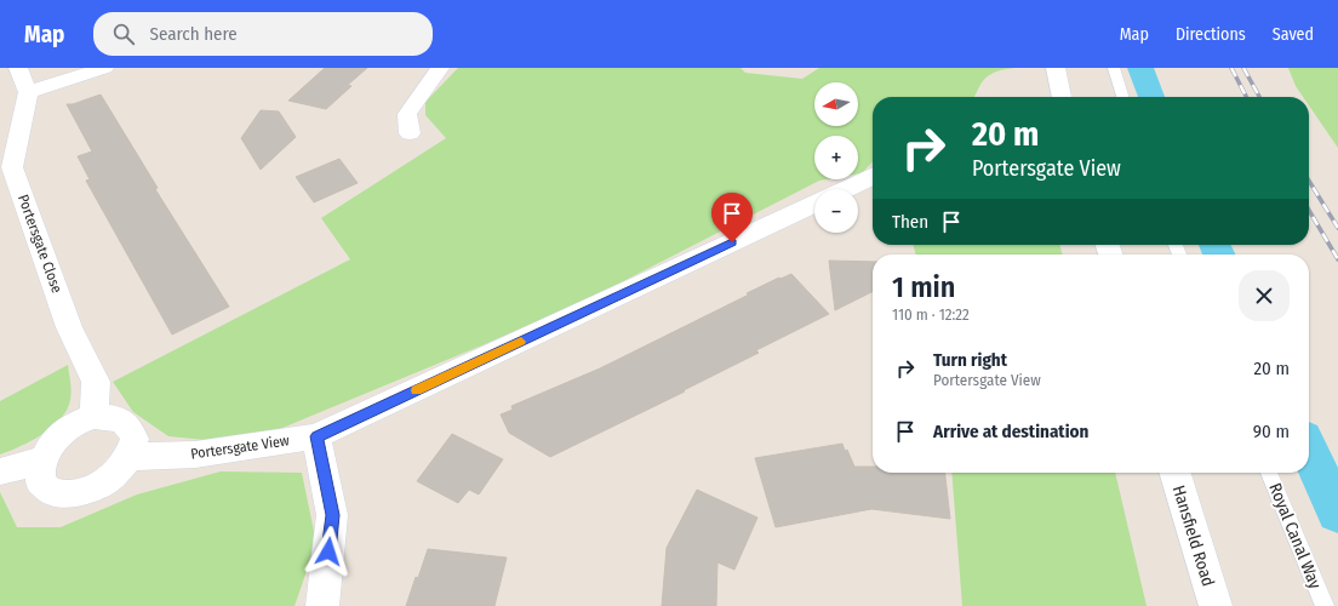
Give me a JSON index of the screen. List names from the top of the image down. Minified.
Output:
{"streets":{"street":["Portersgate Close","Portersgate View","Hansfield Road"],"lane":["Royal Canal Way"]},"crossings":[["Portersgate Close","Portersgate View"]],"north":"left","page":{"header":"Map","search":"Search here","nav":["Map","Directions","Saved"],"map_buttons":["+","−"],"turn":["20 m","Portersgate View"],"then":"Then","heading":["1 min","110 m · 12:22"],"list":[{"name":"Turn right","note":"Portersgate View","value":"20 m"},{"name":"Arrive at destination","value":"90 m"}]}}
